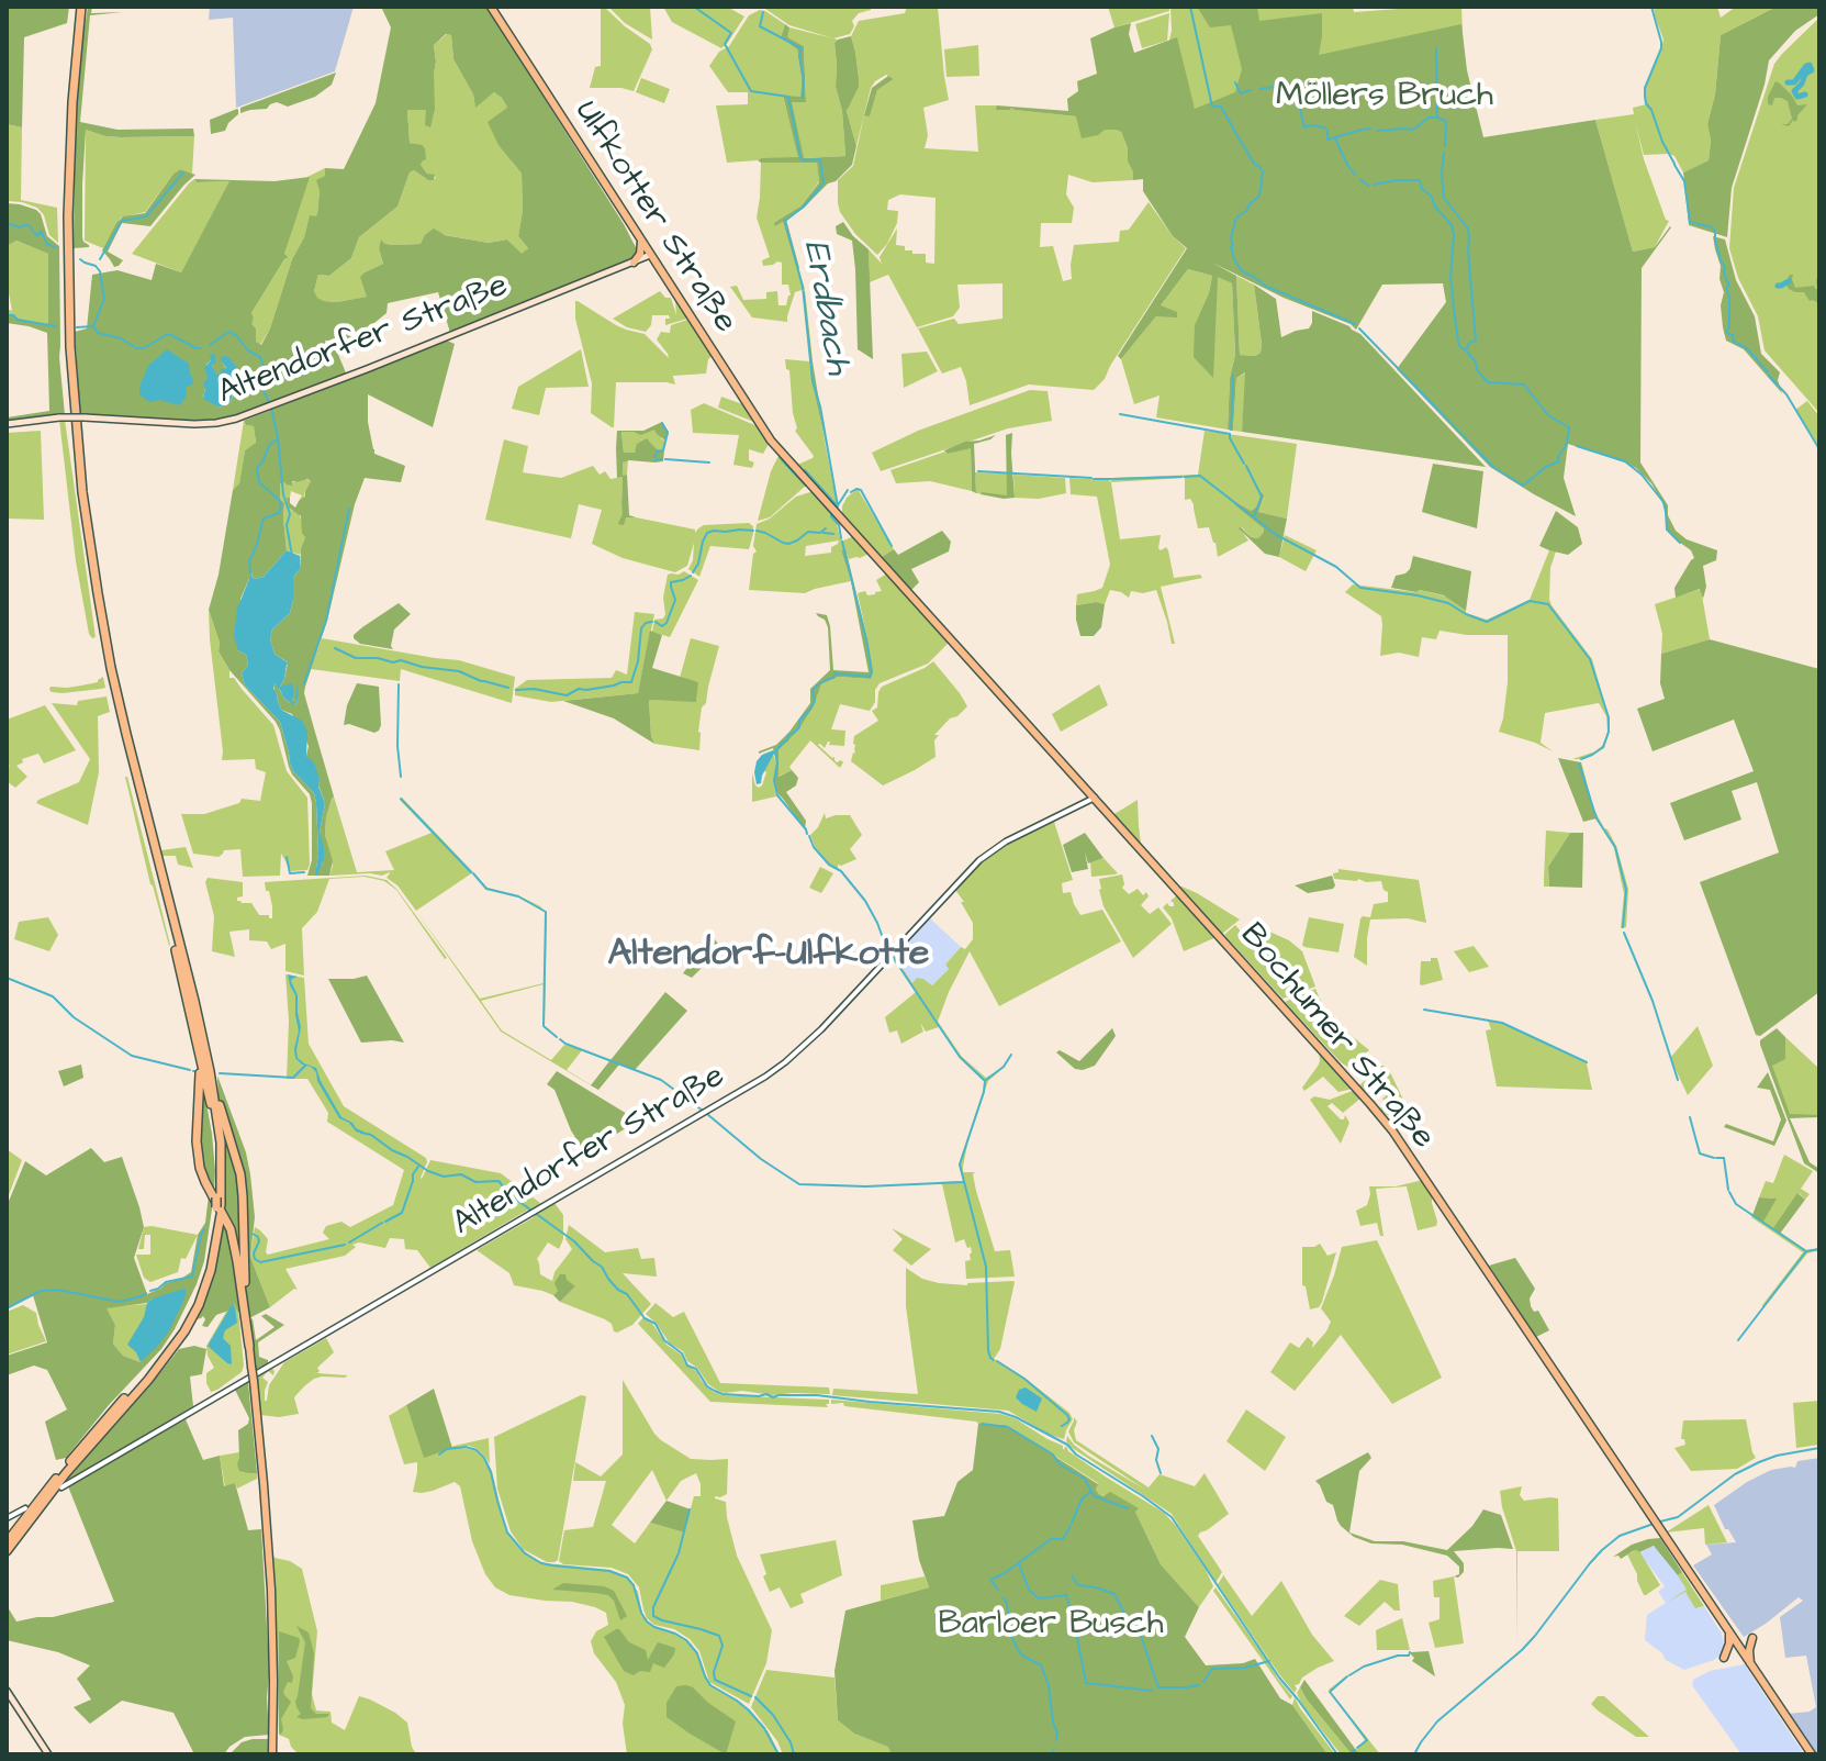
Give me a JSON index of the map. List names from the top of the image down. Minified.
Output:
{"streets":{"main road":["Ulfkotter Straße","Altendorfer Straße","Bochumer Straße"]},"crossings":[["Ulfkotter Straße","Altendorfer Straße"],["Ulfkotter Straße","Bochumer Straße"],["Altendorfer Straße","Bochumer Straße"]],"districts":["Altendorf-Ulfkotte"],"water":["Erdbach"],"parks":["Möllers Bruch","Barloer Busch"]}
